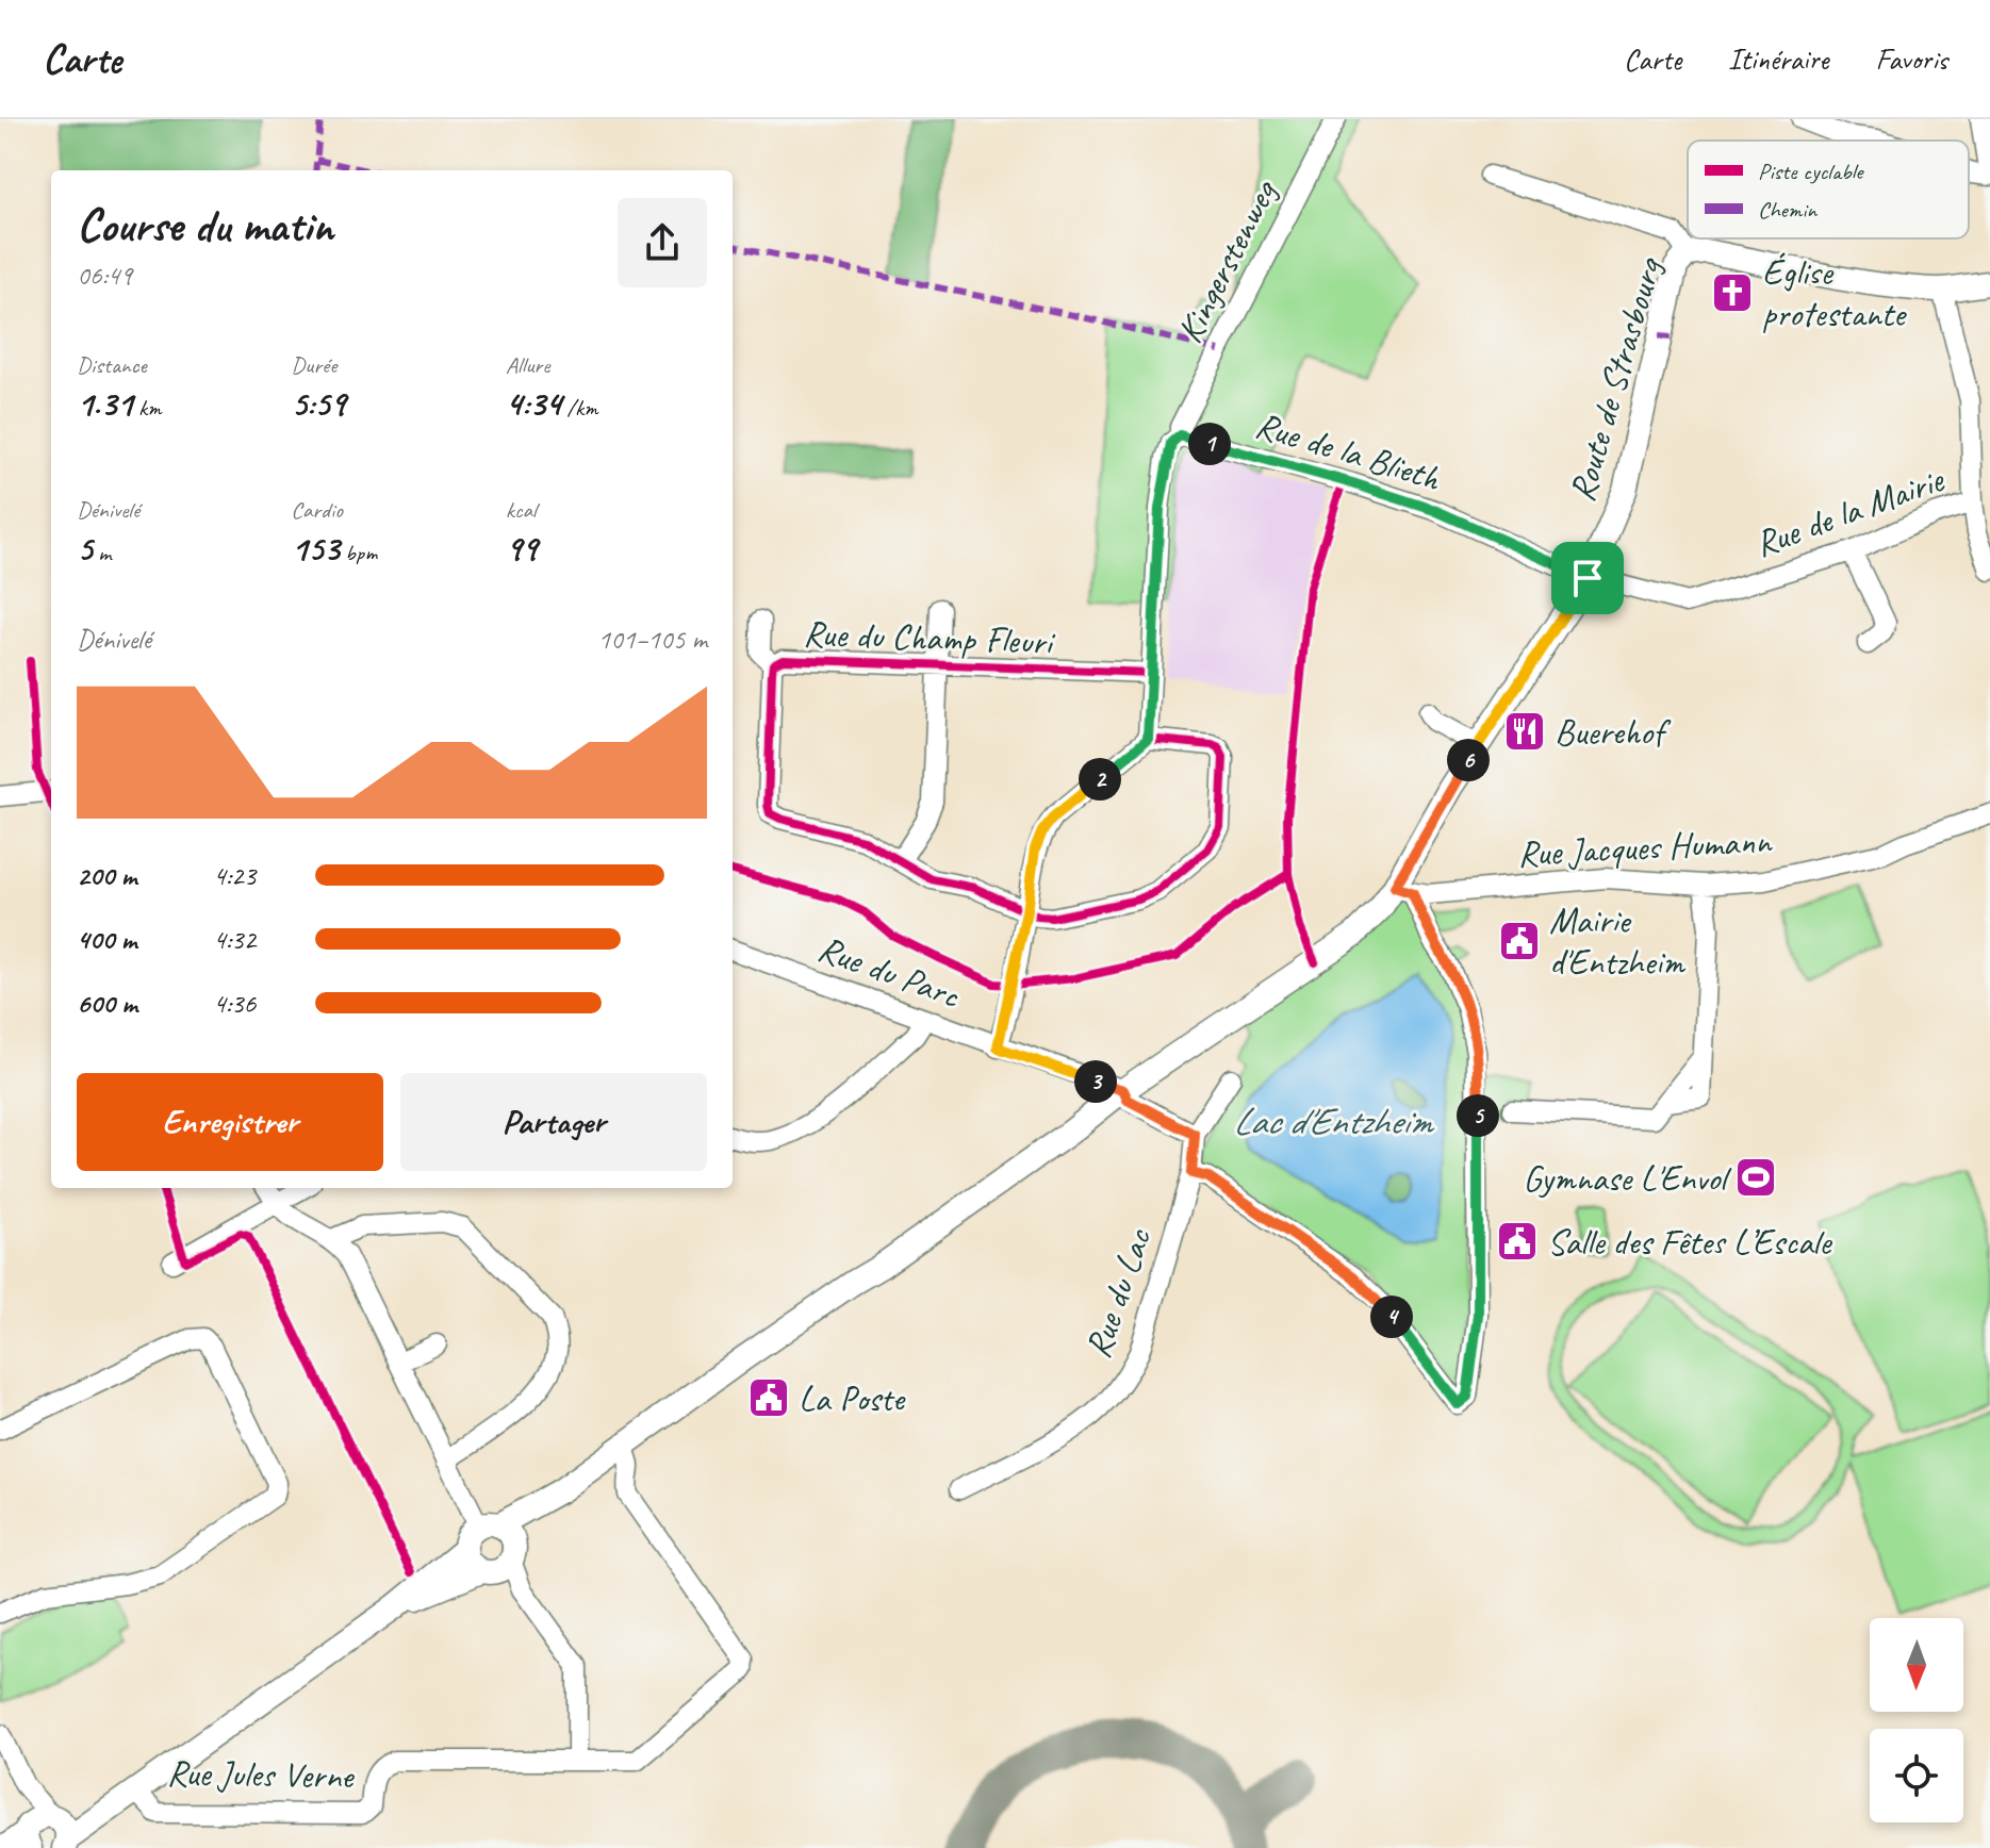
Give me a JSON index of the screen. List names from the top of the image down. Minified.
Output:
{"streets":{"main road":["Route de Strasbourg"],"street":["Kingerstenweg","Rue de la Blieth","Rue de la Mairie","Rue du Champ Fleuri","Rue Jacques Humann","Rue du Parc","Rue du Lac","Rue Jules Verne"]},"crossings":[["Kingerstenweg","Rue de la Blieth"],["Kingerstenweg","Rue du Champ Fleuri"],["Route de Strasbourg","Rue de la Blieth"],["Route de Strasbourg","Rue de la Mairie"],["Route de Strasbourg","Rue Jacques Humann"],["Route de Strasbourg","Rue du Parc"],["Rue de la Blieth","Rue de la Mairie"]],"water":["Lac d'Entzheim"],"places":{"church":["Église protestante"],"restaurant":["Buerehof"],"public building":["Mairie d'Entzheim","Salle des Fêtes L’Escale","La Poste"],"sports":["Gymnase L'Envol"]},"legend":["Piste cyclable","Chemin"],"north":"bottom","page":{"header":"Carte","nav":["Carte","Itinéraire","Favoris"],"heading":["Course du matin","06:49"],"stats":[["Distance","1.31 km"],["Durée","5:59"],["Allure","4:34 /km"],["Dénivelé","5 m"],["Cardio","153 bpm"],["kcal","99"]],"pins":["1","6","2","3","5","4"],"chart":["Dénivelé","101–105 m"],"list":[{"name":"200 m","note":"4:23"},{"name":"400 m","note":"4:32"},{"name":"600 m","note":"4:36"}],"buttons":["Enregistrer","Partager"]}}
